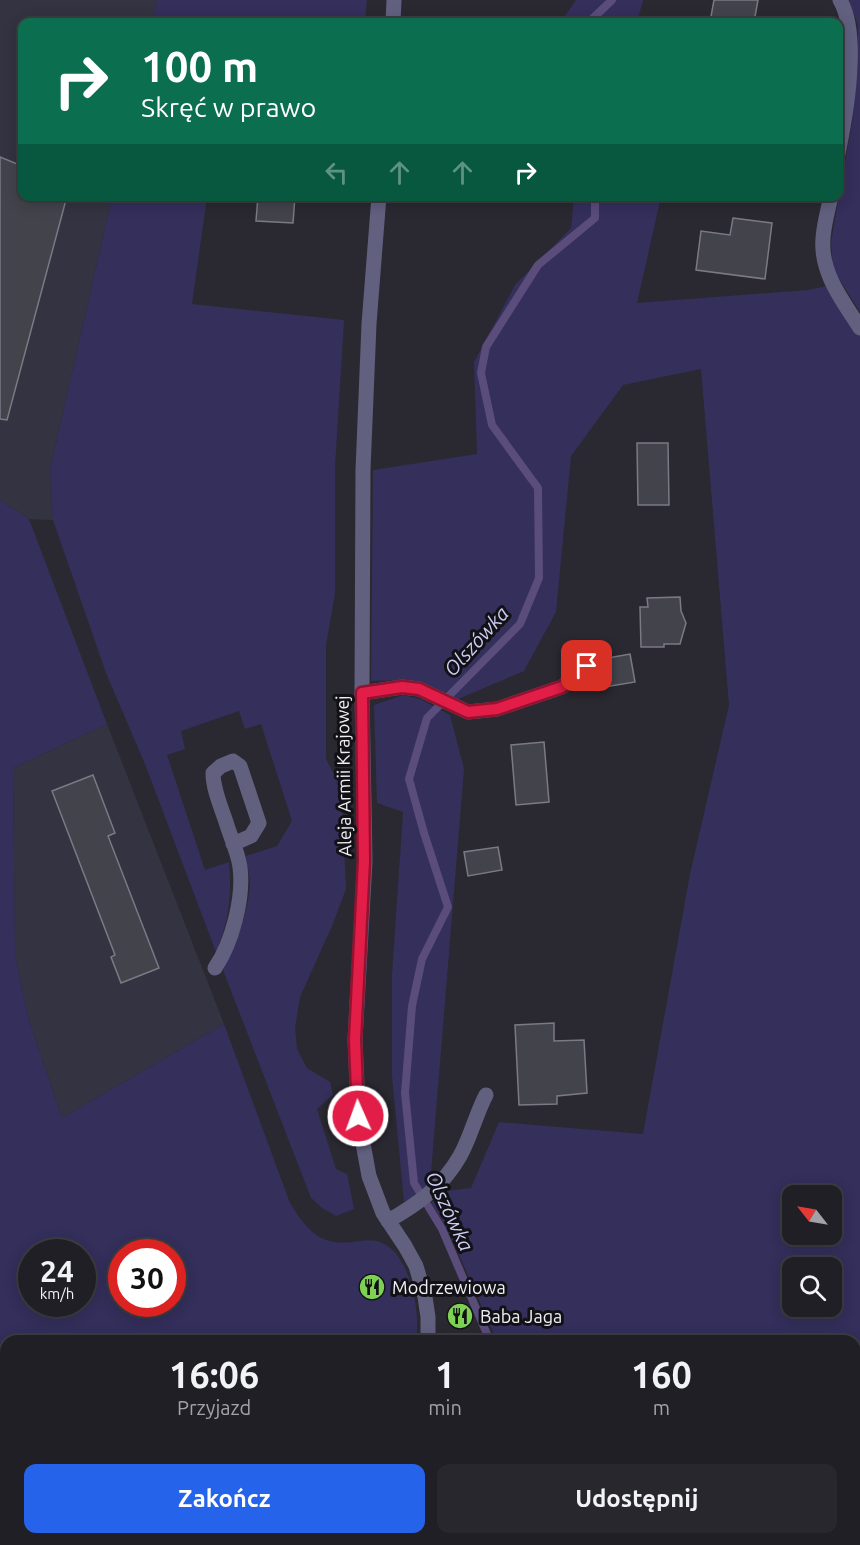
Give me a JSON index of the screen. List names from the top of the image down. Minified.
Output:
{"streets":{"street":["Aleja Armii Krajowej"]},"water":["Olszówka"],"places":{"restaurant":["Modrzewiowa","Baba Jaga"]},"north":"top left","page":{"turn":["100 m","Skręć w prawo"],"speed":"24 km/h","limit":"30","eta":["16:06","Przyjazd","1","min","160","m"],"buttons":["Zakończ","Udostępnij"]}}
